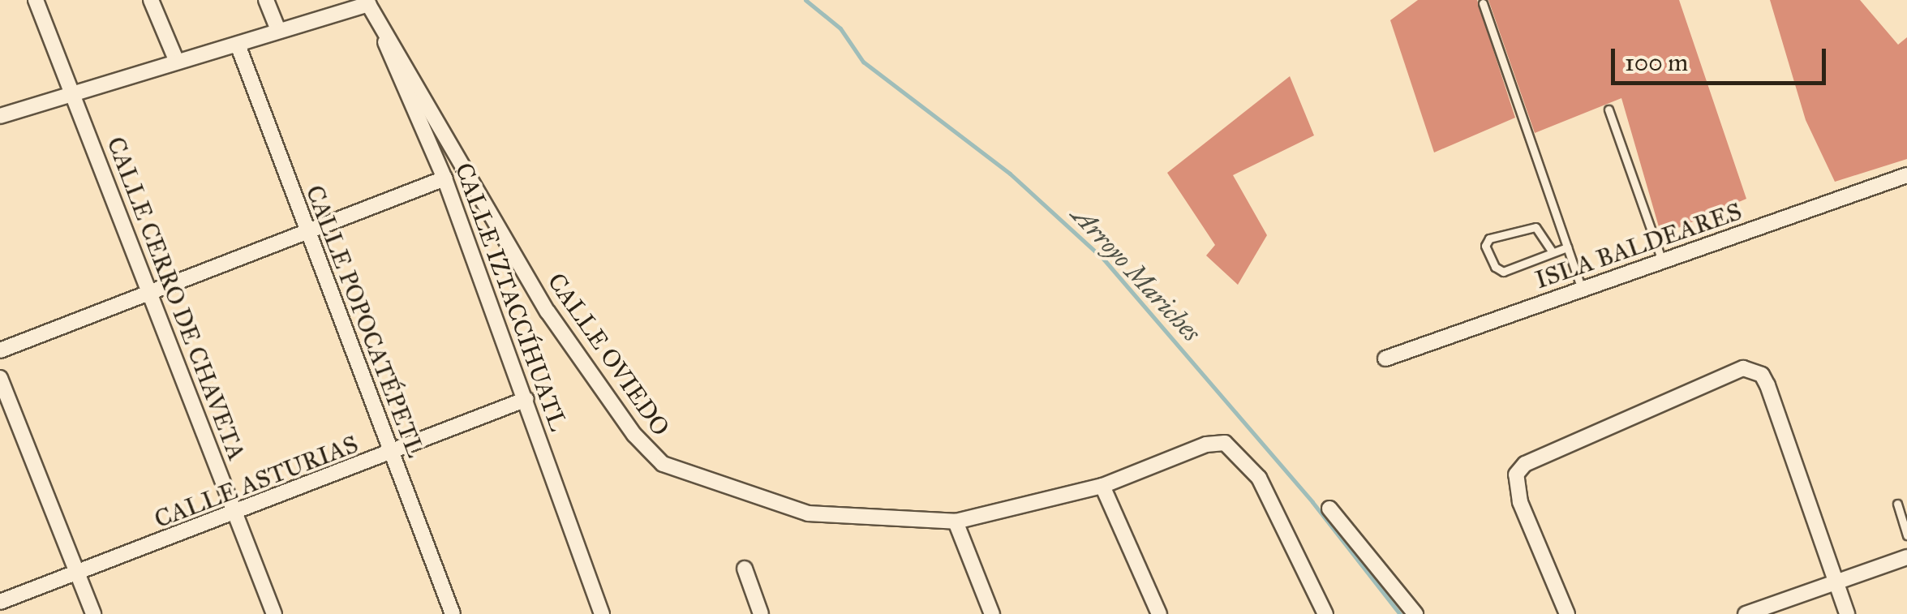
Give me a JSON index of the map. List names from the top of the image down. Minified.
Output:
{"streets":{"street":["ISLA BALDEARES","CALLE IZTACCÍHUATL","CALLE CERRO DE CHAVETA","CALLE POPOCATÉPETL","CALLE OVIEDO","CALLE ASTURIAS"]},"crossings":[["CALLE IZTACCÍHUATL","CALLE OVIEDO"],["CALLE IZTACCÍHUATL","CALLE ASTURIAS"],["CALLE CERRO DE CHAVETA","CALLE ASTURIAS"],["CALLE POPOCATÉPETL","CALLE ASTURIAS"]],"water":["Arroyo Mariches"],"scale_bar":"100 m"}
